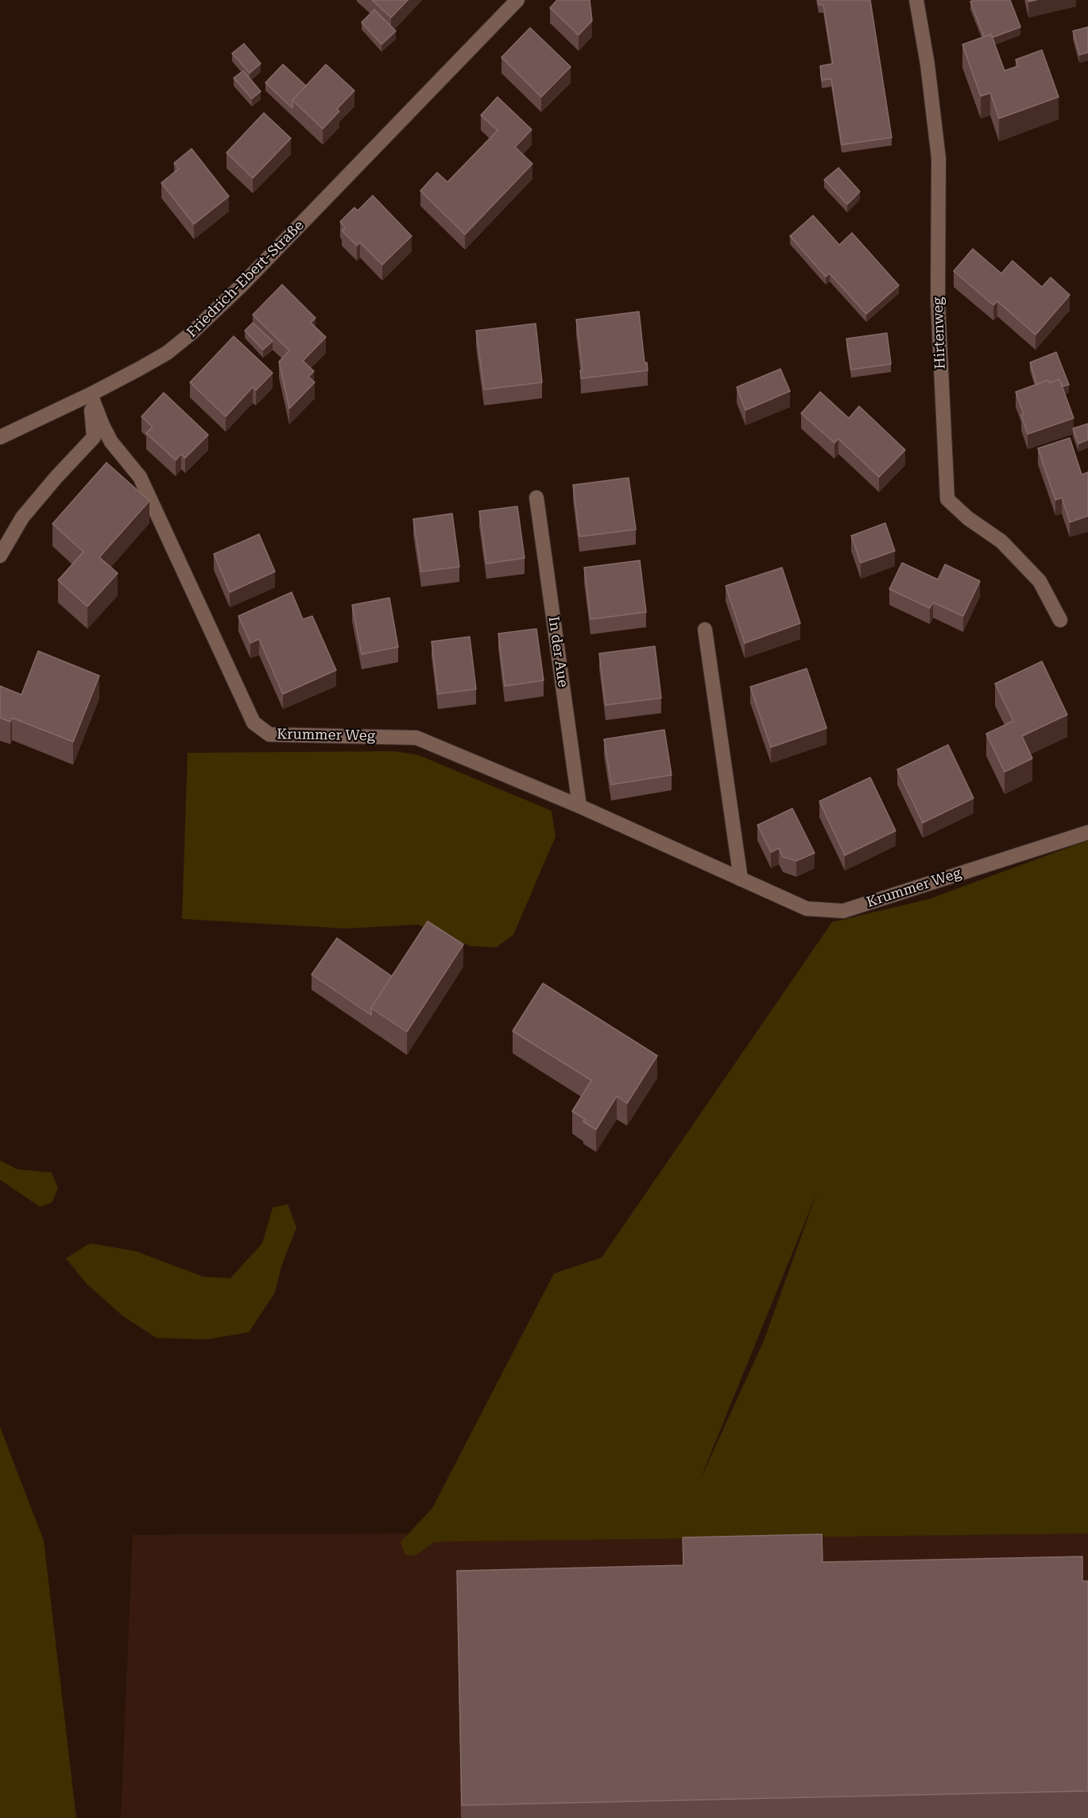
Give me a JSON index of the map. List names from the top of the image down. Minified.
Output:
{"streets":{"street":["Friedrich-Ebert-Straße","Hirtenweg","In der Aue","Krummer Weg"]},"crossings":[["Friedrich-Ebert-Straße","Krummer Weg"],["In der Aue","Krummer Weg"]]}
